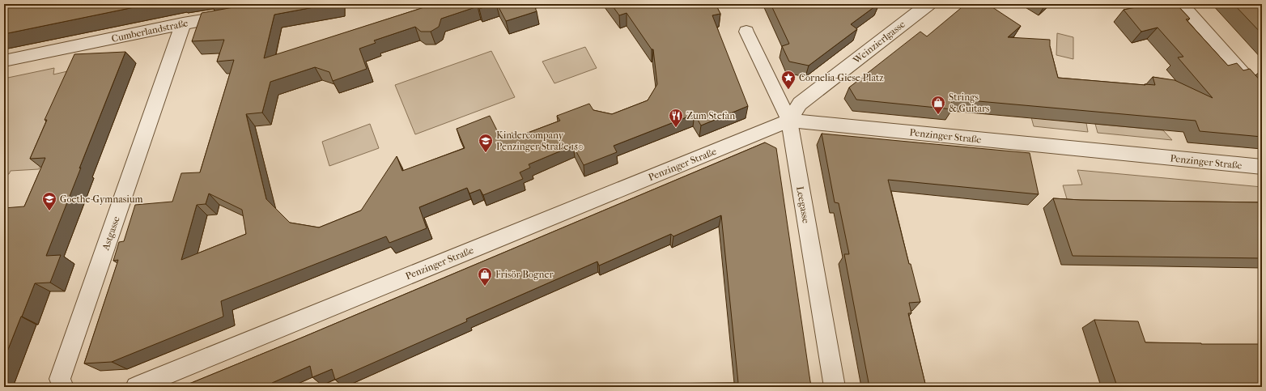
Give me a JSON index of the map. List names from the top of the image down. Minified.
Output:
{"streets":{"street":["Cumberlandstraße","Weinzierlgasse","Penzinger Straße","Leegasse","Astgasse"]},"crossings":[["Cumberlandstraße","Astgasse"],["Weinzierlgasse","Penzinger Straße"],["Weinzierlgasse","Leegasse"],["Penzinger Straße","Leegasse"]],"places":{"place":["Cornelia-Giese-Platz"],"shop":["Strings & Guitars","Frisör Bogner"],"restaurant":["Zum Stefan"],"school or university":["Kindercompany Penzinger Straße 150","Goethe-Gymnasium"]}}
